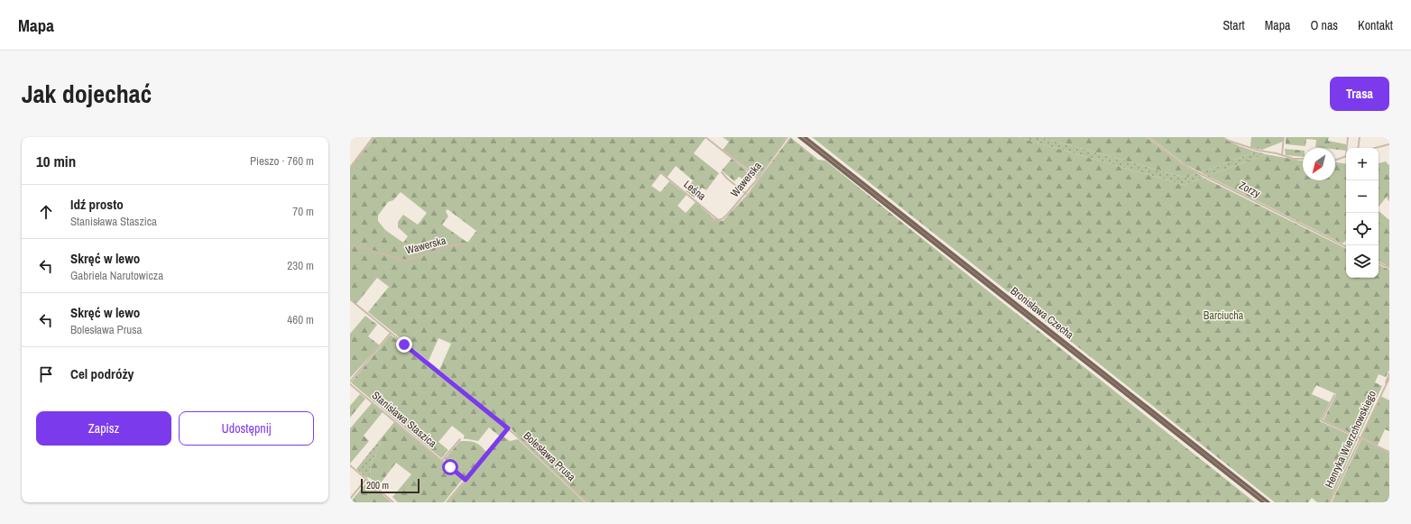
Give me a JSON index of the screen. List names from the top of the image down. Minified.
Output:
{"streets":{"main road":["Bronisława Czecha"],"street":["Wawerska","Zorzy","Leśna","Stanisława Staszica","Henryka Wierzchowskiego","Bolesława Prusa"]},"crossings":[["Wawerska","Leśna"]],"parks":["Barciucha"],"scale_bar":"200 m","north":"bottom left","page":{"header":"Mapa","nav":["Start","Mapa","O nas","Kontakt"],"title":"Jak dojechać","buttons":["Trasa",["Zapisz","Udostępnij"]],"heading":["10 min","Pieszo · 760 m"],"map_buttons":["+","−"],"list":[["Idź prosto","Stanisława Staszica","70 m"],["Skręć w lewo","Gabriela Narutowicza","230 m"],["Skręć w lewo","Bolesława Prusa","460 m"],"Cel podróży"],"scale":"200 m"}}
